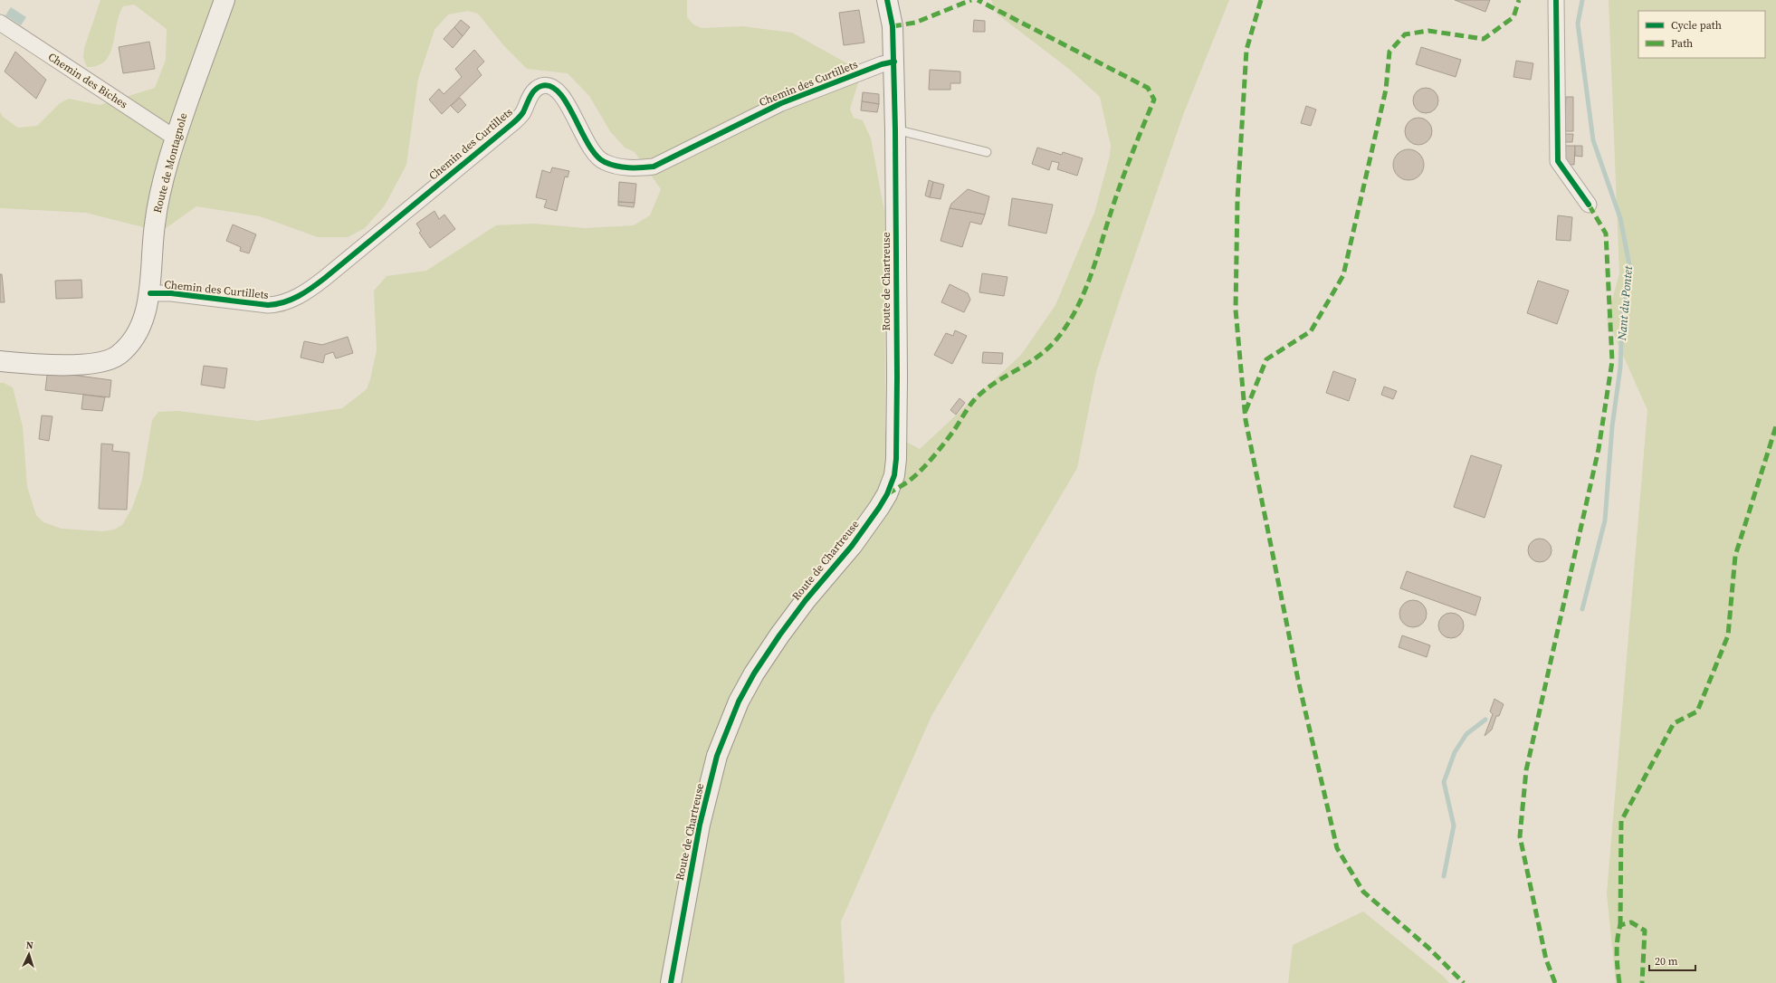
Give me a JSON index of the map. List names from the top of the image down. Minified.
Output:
{"streets":{"main road":["Route de Montagnole","Route de Chartreuse"],"street":["Chemin des Biches","Chemin des Curtillets"]},"crossings":[["Chemin des Biches","Route de Montagnole"],["Chemin des Curtillets","Route de Montagnole"],["Chemin des Curtillets","Route de Chartreuse"]],"water":["Nant du Pontet"],"legend":["Cycle path","Path"],"scale_bar":"20 m","north":"top"}
